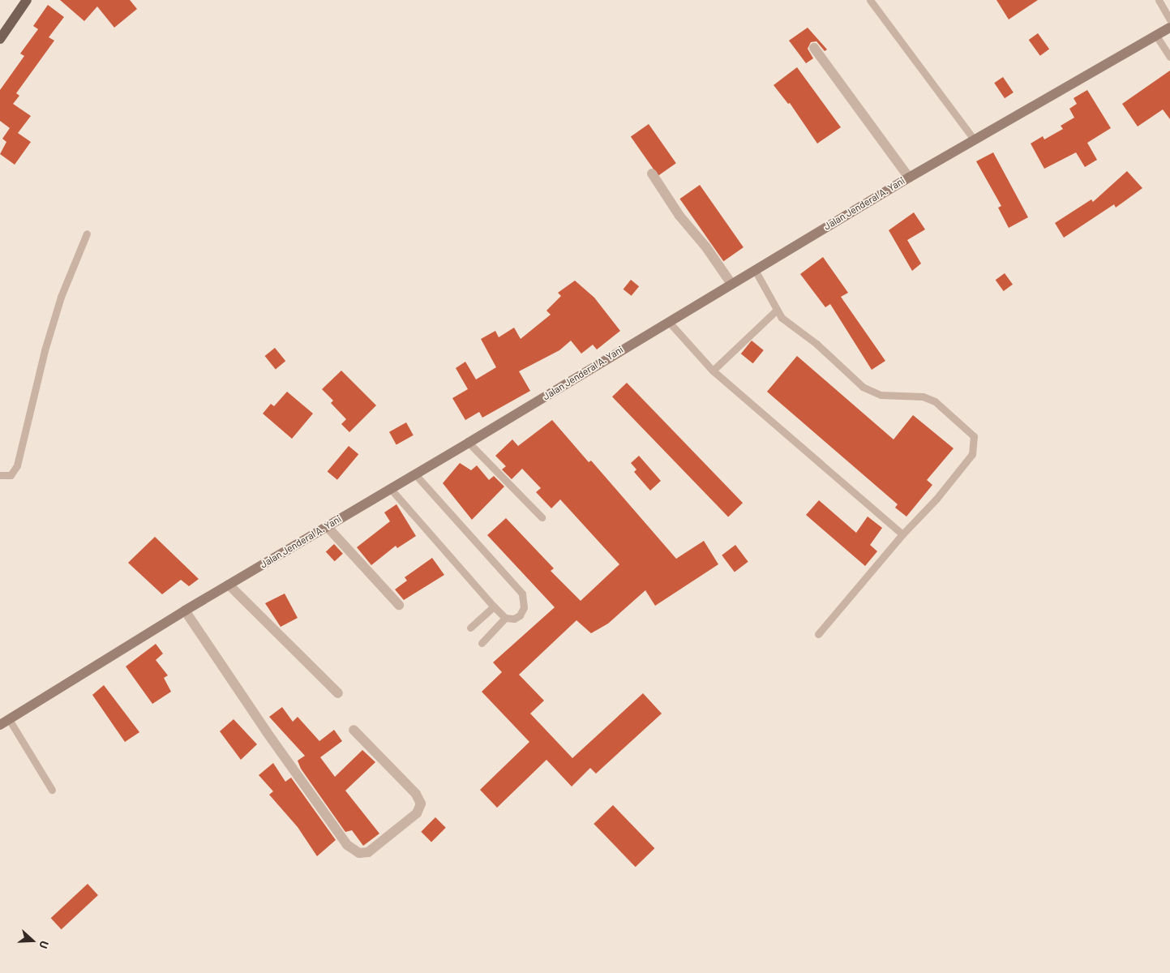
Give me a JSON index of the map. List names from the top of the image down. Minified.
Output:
{"streets":{"main road":["Jalan Jenderal A. Yani"]},"north":"right"}
